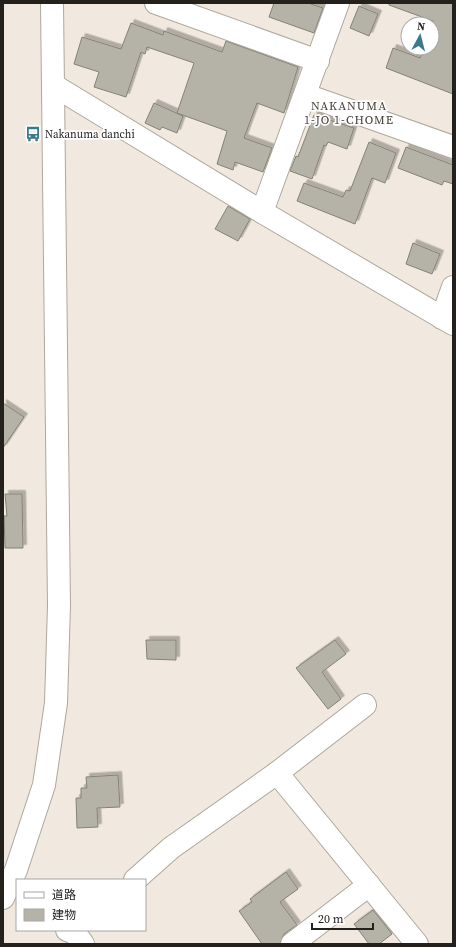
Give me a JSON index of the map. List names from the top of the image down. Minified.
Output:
{"districts":["NAKANUMA 1-JO 1-CHOME"],"places":{"bus stop":["Nakanuma danchi"]},"legend":["道路","建物"],"scale_bar":"20 m","north":"top"}
